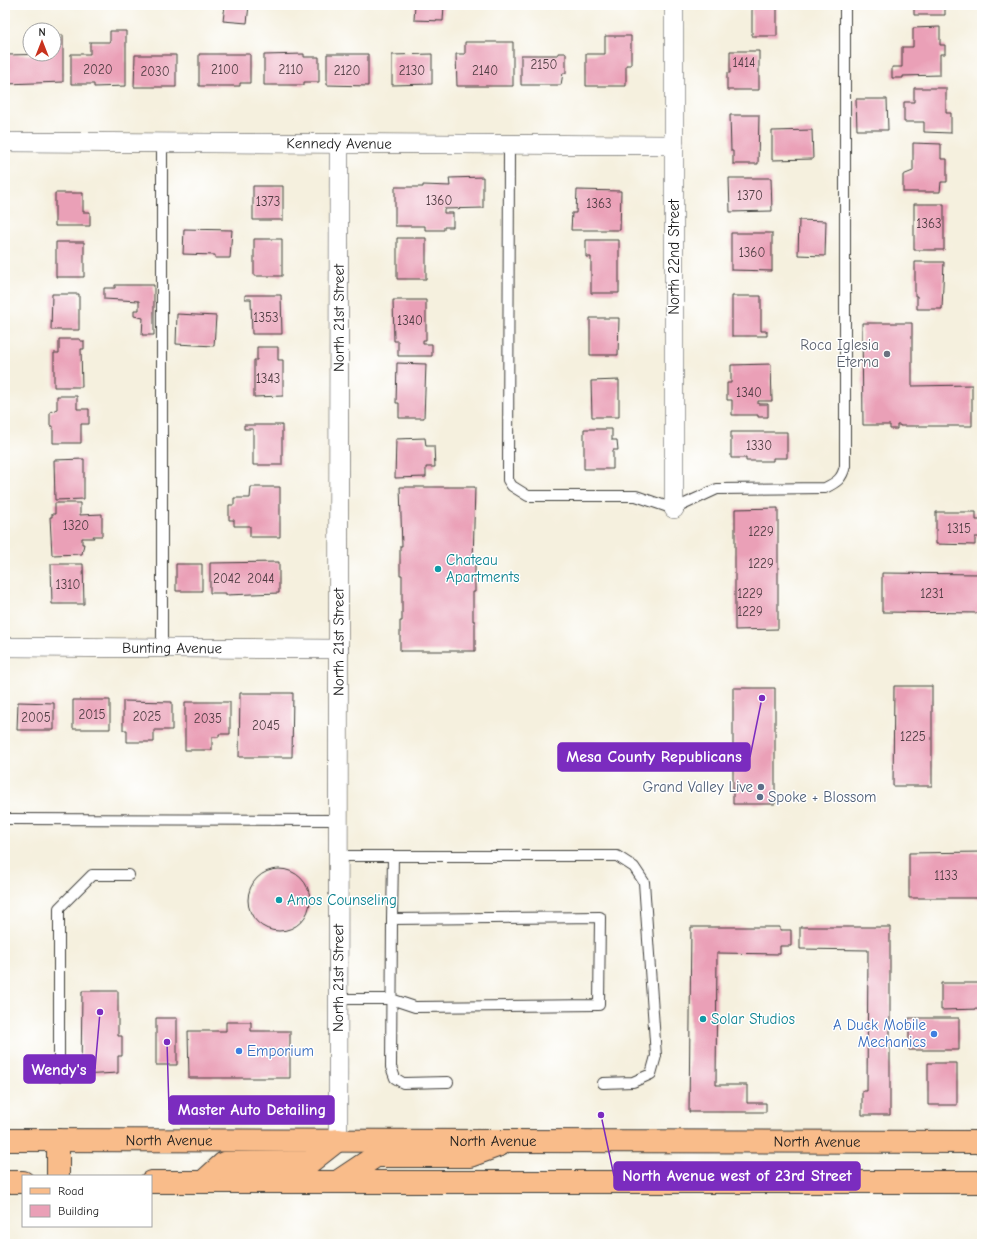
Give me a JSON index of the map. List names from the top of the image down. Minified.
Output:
{"streets":{"main road":["North Avenue"],"street":["Kennedy Avenue","North 22nd Street","North 21st Street","Bunting Avenue"]},"crossings":[["Kennedy Avenue","North 22nd Street"],["Kennedy Avenue","North 21st Street"],["North 21st Street","Bunting Avenue"],["North 21st Street","North Avenue"]],"places":["Roca Iglesia Eterna","Chateau Apartments","Mesa County Republicans","Grand Valley Live","Spoke + Blossom","Amos Counseling","Wendy's","Solar Studios","A Duck Mobile Mechanics","Master Auto Detailing","Emporium","North Avenue west of 23rd Street"],"house_numbers":["1414","2150","2020","2100","2110","2120","2130","2140","2030","1370","1360","1373","1363","1363","1360","1353","1340","1343","1340","1330","1320","1315","1229","1229","2042","2044","1310","1229","1231","1229","2015","2025","2005","2035","2045","1225","1133"],"legend":["Road","Building"],"north":"top"}
